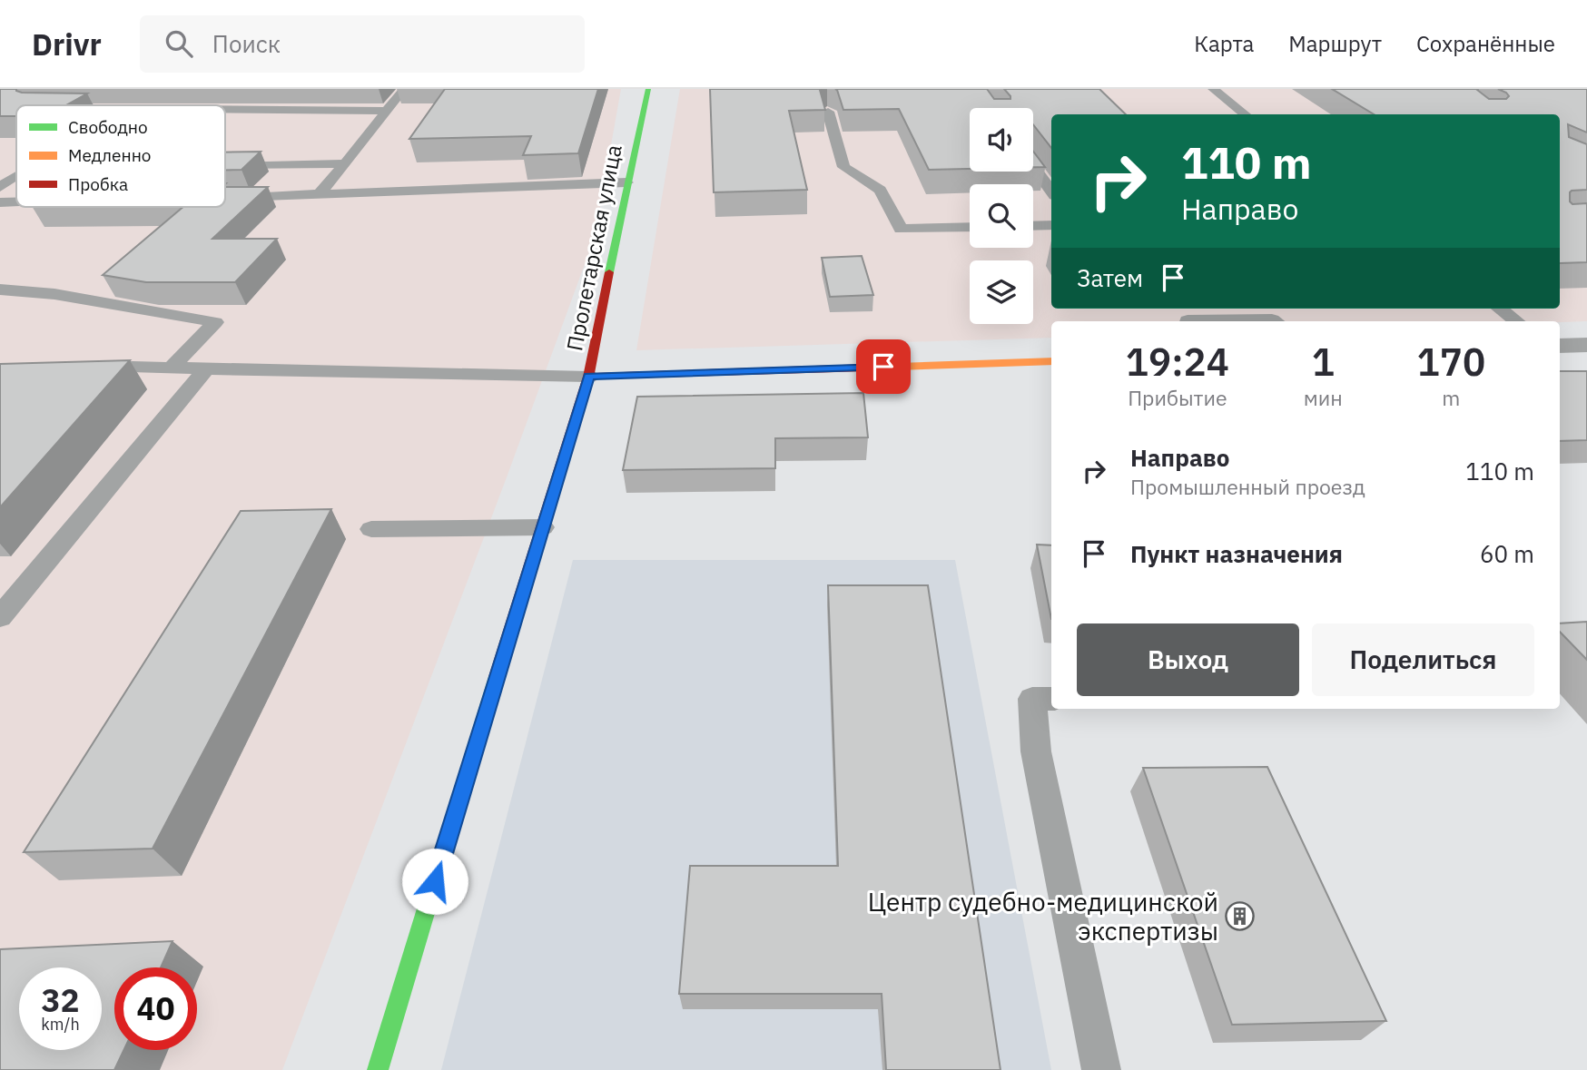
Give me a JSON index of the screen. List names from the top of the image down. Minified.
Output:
{"streets":{"street":["Пролетарская улица"]},"places":{"building":["Центр судебно-медицинской экспертизы"]},"legend":["Свободно","Медленно","Пробка"],"page":{"header":"Drivr","search":"Поиск","nav":["Карта","Маршрут","Сохранённые"],"turn":["110 m","Направо"],"then":"Затем","eta":["19:24","Прибытие","1","мин","170","m"],"list":[{"name":"Направо","note":"Промышленный проезд","value":"110 m"},{"name":"Пункт назначения","value":"60 m"}],"buttons":["Выход","Поделиться"],"speed":"32 km/h","limit":"40"}}
